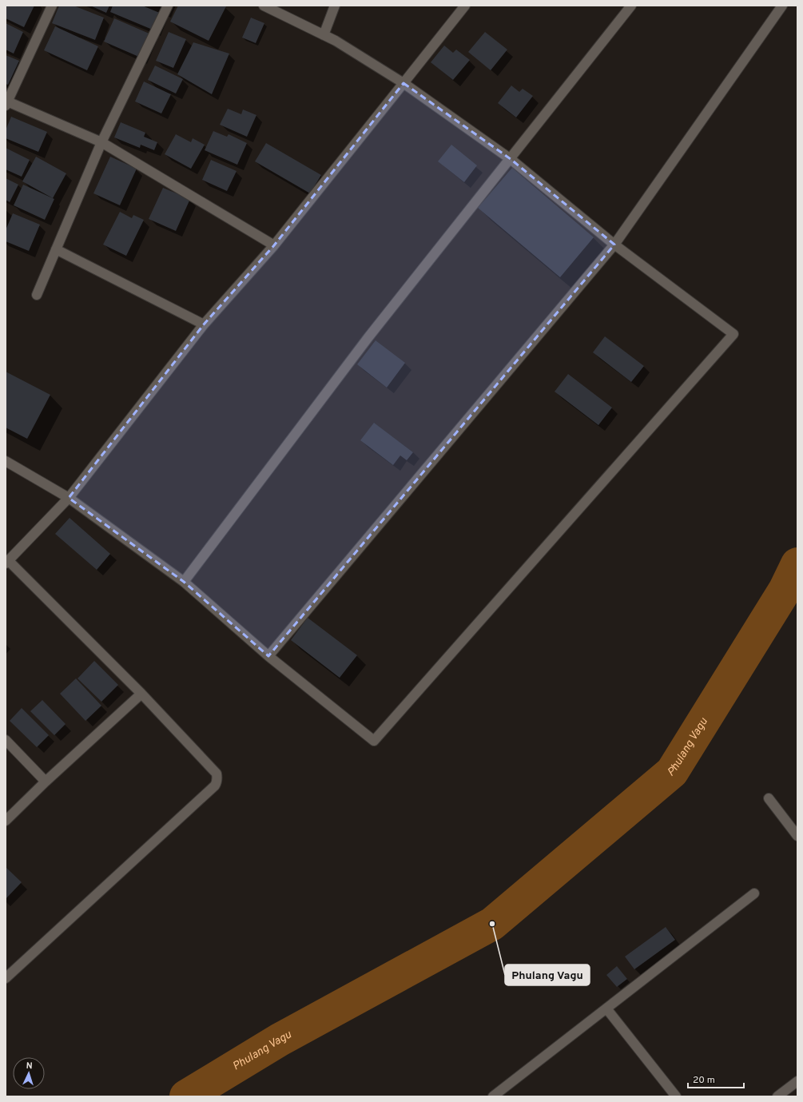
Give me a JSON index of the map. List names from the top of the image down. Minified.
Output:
{"water":["Phulang Vagu"],"places":["Phulang Vagu"],"scale_bar":"20 m","north":"top"}
